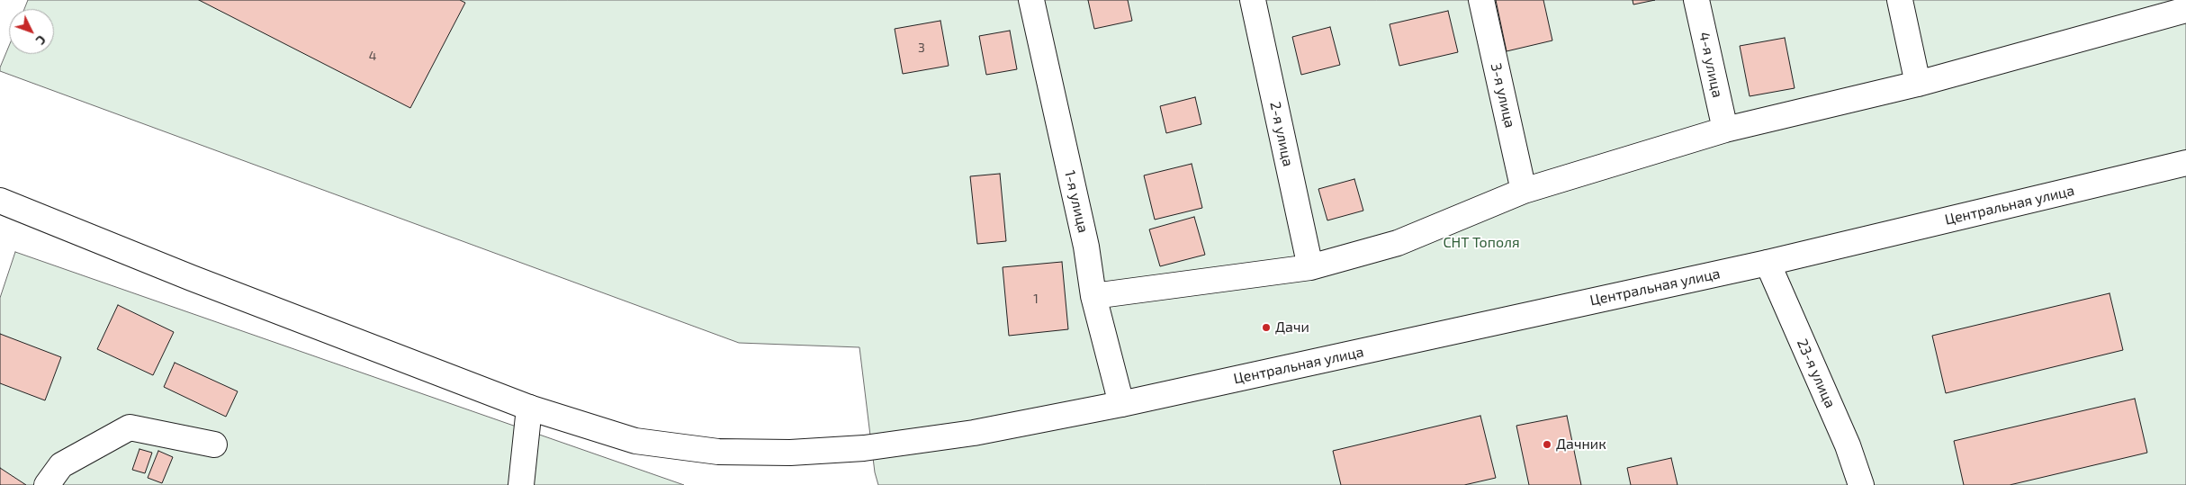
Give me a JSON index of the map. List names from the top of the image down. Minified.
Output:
{"streets":{"street":["4-я улица","3-я улица","2-я улица","1-я улица","Центральная улица","23-я улица"]},"crossings":[["1-я улица","Центральная улица"],["Центральная улица","23-я улица"]],"parks":["СНТ Тополя"],"places":["Дачи","Дачник"],"house_numbers":["3","4","1"],"north":"bottom right"}
